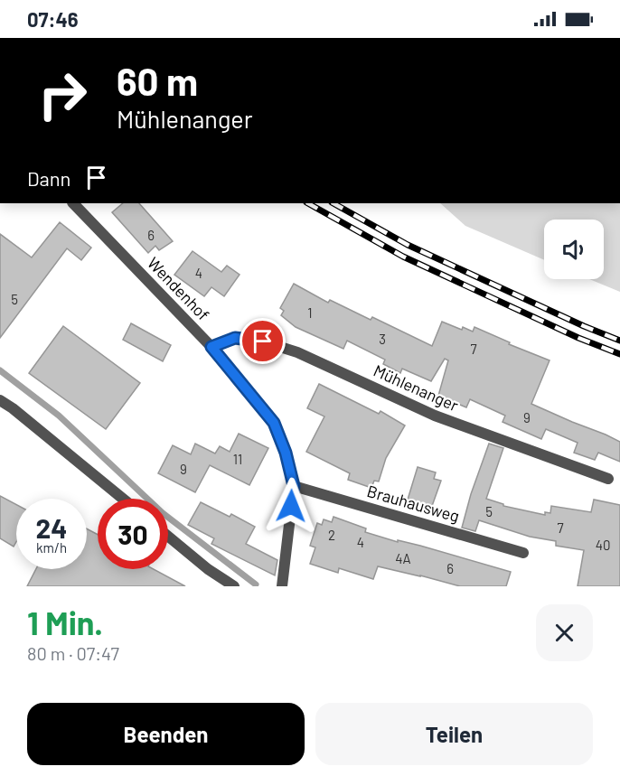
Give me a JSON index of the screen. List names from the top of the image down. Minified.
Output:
{"streets":{"street":["Wendenhof","Mühlenanger","Brauhausweg"]},"crossings":[["Wendenhof","Mühlenanger"],["Wendenhof","Brauhausweg"]],"house_numbers":["6","4","5","1","3","7","9","11","9","5","7","2","4","40","4A","6"],"page":{"status":"07:46","turn":["60 m","Mühlenanger"],"then":"Dann","speed":"24 km/h","limit":"30","heading":["1 Min.","80 m · 07:47"],"buttons":["Beenden","Teilen"]}}
